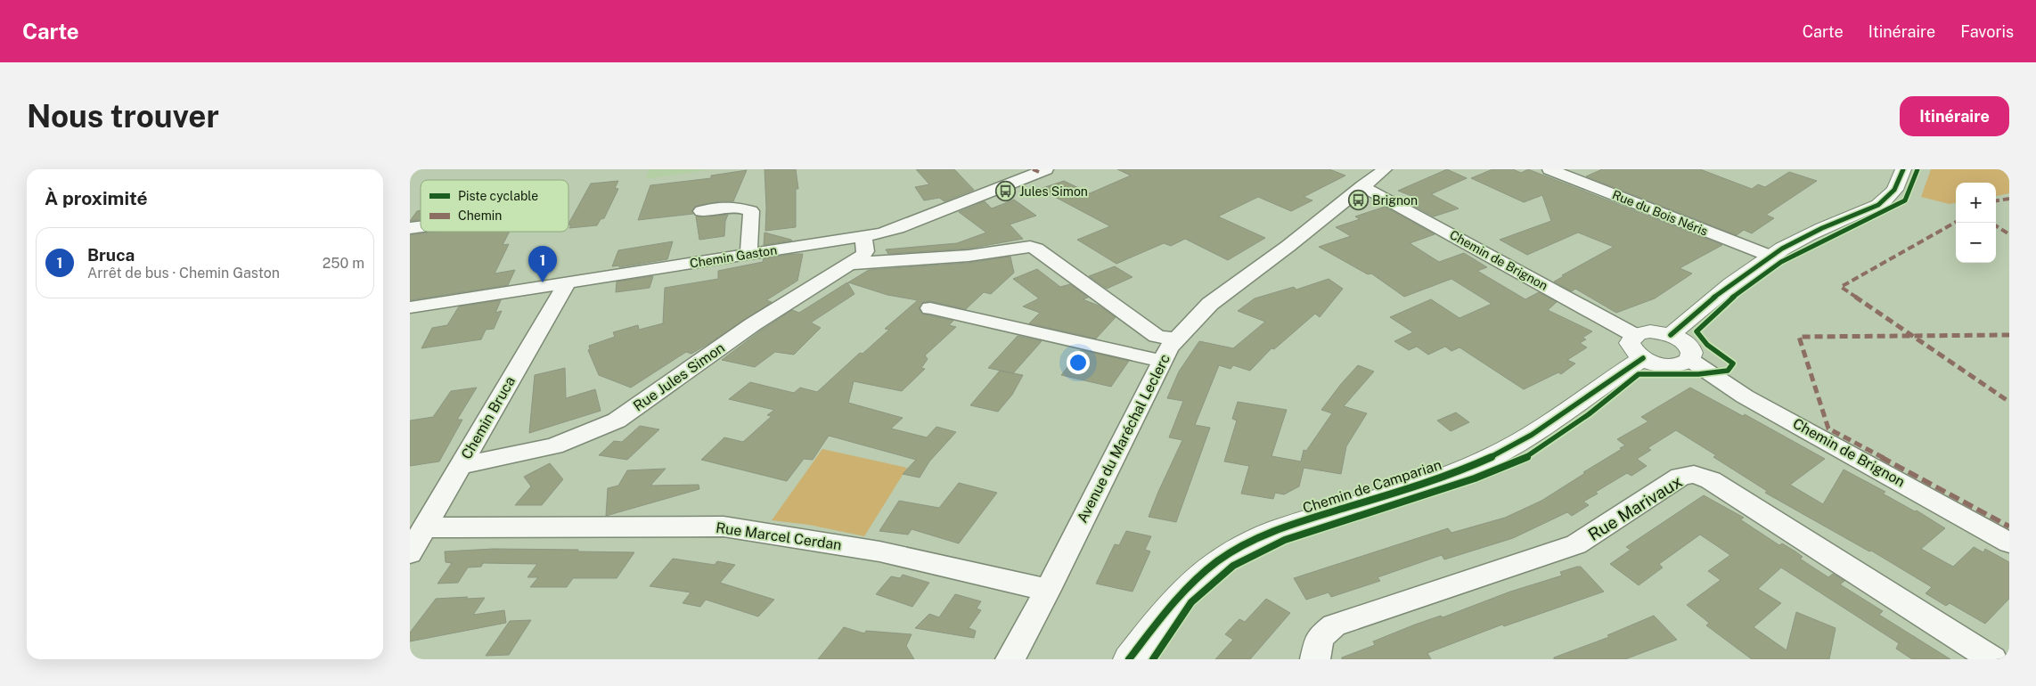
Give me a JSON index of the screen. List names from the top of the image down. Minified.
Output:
{"streets":{"main road":["Chemin de Camparian"],"street":["Rue du Bois Néris","Chemin Gaston","Chemin de Brignon","Rue Jules Simon","Chemin Bruca","Avenue du Maréchal Leclerc","Rue Marivaux","Rue Marcel Cerdan"]},"crossings":[["Chemin Gaston","Rue Jules Simon"],["Chemin Gaston","Chemin Bruca"],["Chemin de Brignon","Avenue du Maréchal Leclerc"],["Chemin de Brignon","Chemin de Camparian"],["Rue Jules Simon","Chemin Bruca"],["Chemin Bruca","Rue Marcel Cerdan"],["Avenue du Maréchal Leclerc","Rue Marcel Cerdan"]],"places":{"bus stop":["Jules Simon","Brignon"]},"legend":["Piste cyclable","Chemin"],"page":{"header":"Carte","nav":["Carte","Itinéraire","Favoris"],"buttons":"Itinéraire","title":"Nous trouver","heading":"À proximité","map_buttons":["+","−"],"list":[{"mark":"1","name":"Bruca","note":"Arrêt de bus · Chemin Gaston","value":"250 m"}],"pins":"1"}}
